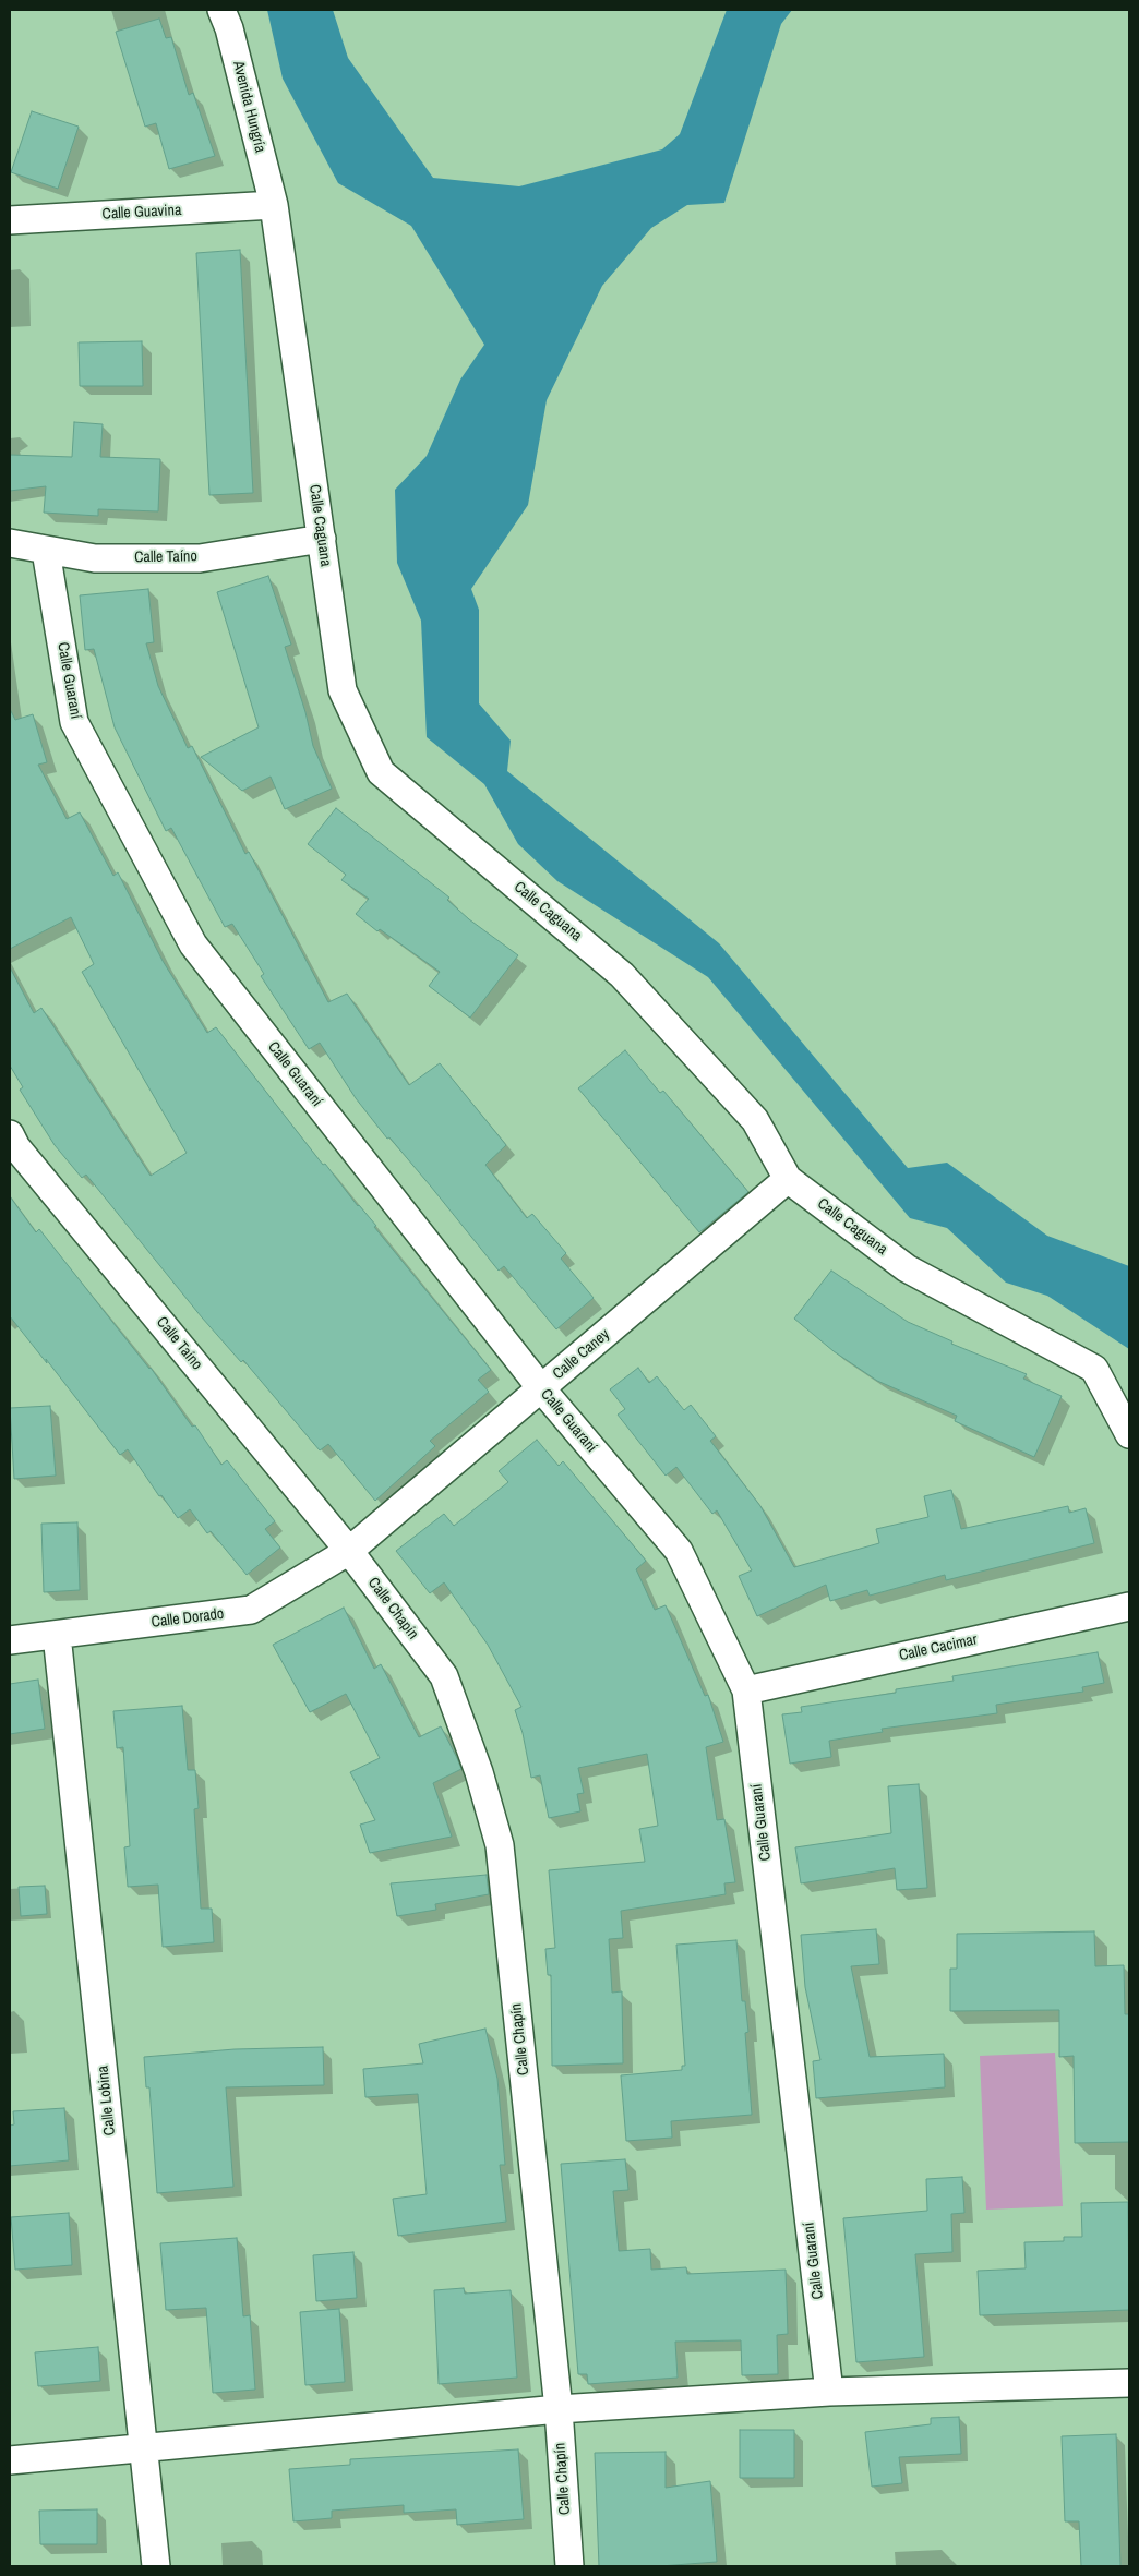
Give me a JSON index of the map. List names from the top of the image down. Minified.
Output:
{"streets":{"street":["Avenida Hungría","Calle Guavina","Calle Caguana","Calle Taíno","Calle Guaraní","Calle Caney","Calle Chapín","Calle Dorado","Calle Cacimar","Calle Lobina"]},"crossings":[["Avenida Hungría","Calle Guavina"],["Avenida Hungría","Calle Caguana"],["Calle Guavina","Calle Caguana"],["Calle Caguana","Calle Taíno"],["Calle Caguana","Calle Caney"],["Calle Taíno","Calle Guaraní"],["Calle Taíno","Calle Caney"],["Calle Taíno","Calle Chapín"],["Calle Taíno","Calle Dorado"],["Calle Guaraní","Calle Caney"],["Calle Guaraní","Calle Cacimar"],["Calle Caney","Calle Chapín"],["Calle Caney","Calle Dorado"],["Calle Chapín","Calle Dorado"],["Calle Dorado","Calle Lobina"]]}
